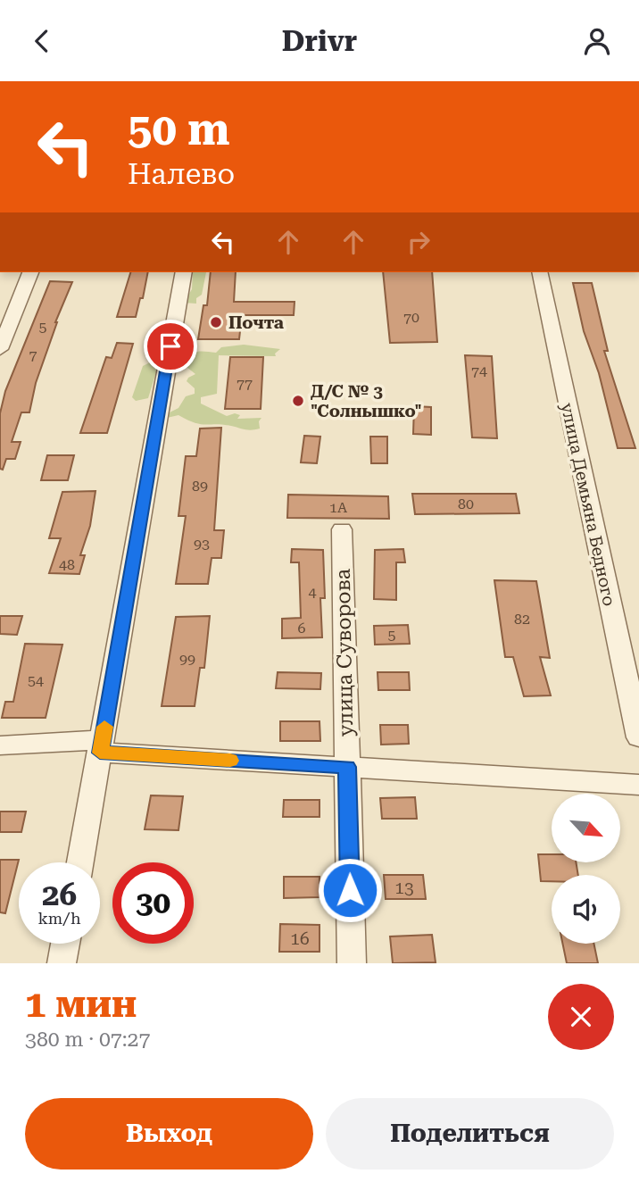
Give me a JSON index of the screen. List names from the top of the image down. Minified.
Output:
{"streets":{"street":["улица Демьяна Бедного","улица Суворова"]},"places":["Почта","Д/С № 3 \"Солнышко\""],"house_numbers":["70","5","7","74","77","89","80","1А","93","48","4","82","6","5","99","54","13","16"],"north":"bottom right","page":{"header":"Drivr","turn":["50 m","Налево"],"speed":"26 km/h","limit":"30","heading":["1 мин","380 m · 07:27"],"buttons":["Выход","Поделиться"]}}
